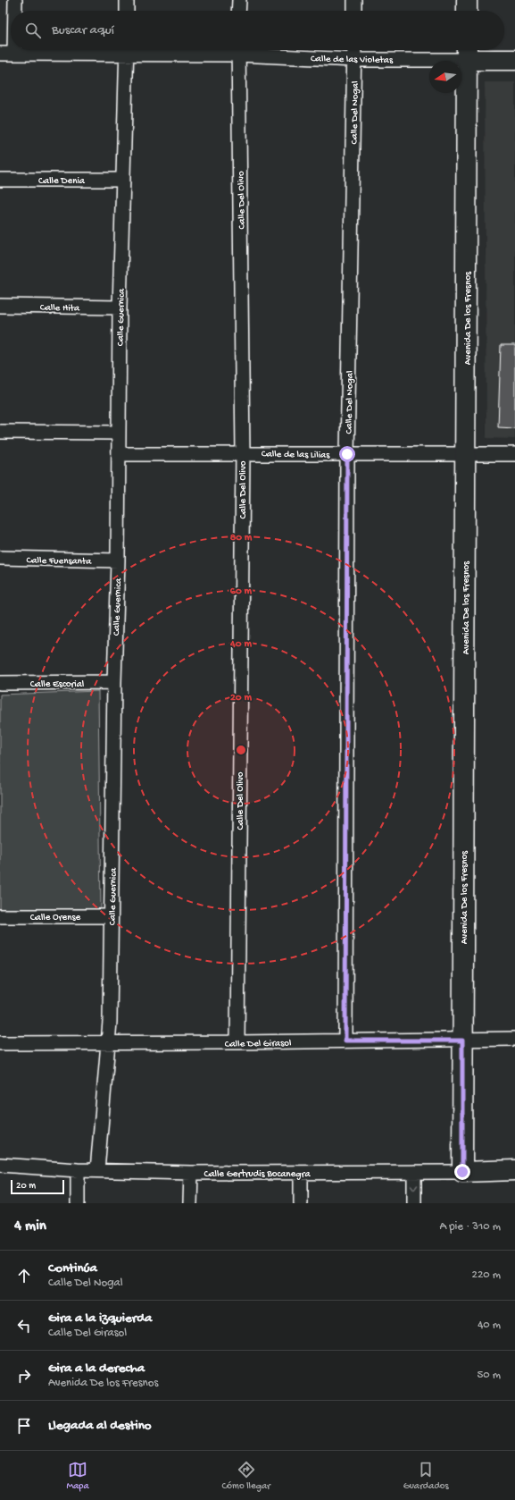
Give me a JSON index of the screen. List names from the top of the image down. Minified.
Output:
{"streets":{"street":["Calle de las Violetas","Calle Del Nogal","Calle Denia","Calle Del Olivo","Calle Hita","Calle Guernica","Avenida De los Fresnos","Calle de las Lilias","Calle Fuensanta","Calle Escorial","Calle Orense","Calle Del Girasol","Calle Gertrudis Bocanegra"]},"crossings":[["Calle de las Violetas","Calle Del Nogal"],["Calle de las Violetas","Avenida De los Fresnos"],["Calle Del Nogal","Calle de las Lilias"],["Calle Del Nogal","Calle Del Girasol"],["Calle Denia","Calle Guernica"],["Calle Del Olivo","Calle de las Lilias"],["Calle Del Olivo","Calle Del Girasol"],["Calle Hita","Calle Guernica"],["Calle Guernica","Calle de las Lilias"],["Calle Guernica","Calle Fuensanta"],["Calle Guernica","Calle Escorial"],["Calle Guernica","Calle Orense"],["Calle Guernica","Calle Del Girasol"],["Calle Guernica","Calle Gertrudis Bocanegra"],["Avenida De los Fresnos","Calle de las Lilias"],["Avenida De los Fresnos","Calle Del Girasol"],["Avenida De los Fresnos","Calle Gertrudis Bocanegra"]],"scale_bar":"20 m","north":"left","page":{"search":"Buscar aquí","scale":"20 m","heading":["4 min","A pie · 310 m"],"list":[["Continúa","Calle Del Nogal","220 m"],["Gira a la izquierda","Calle Del Girasol","40 m"],["Gira a la derecha","Avenida De los Fresnos","50 m"],"Llegada al destino"],"nav":["Mapa","Cómo llegar","Guardados"]},"rings":["80 m","60 m","40 m","20 m"]}
